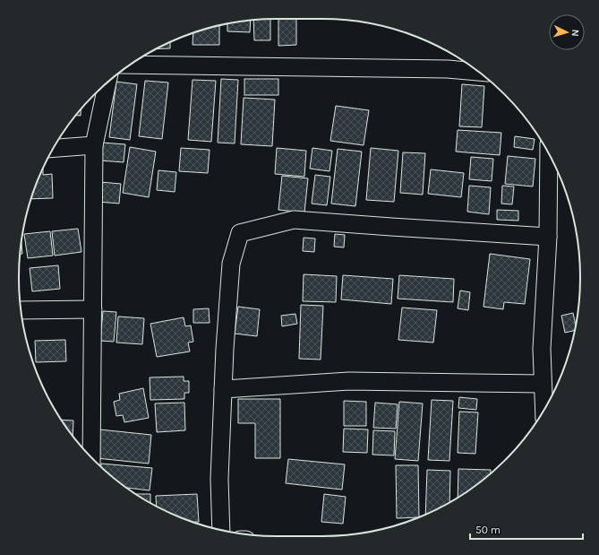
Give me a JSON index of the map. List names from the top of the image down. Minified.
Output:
{"scale_bar":"50 m","north":"right"}
